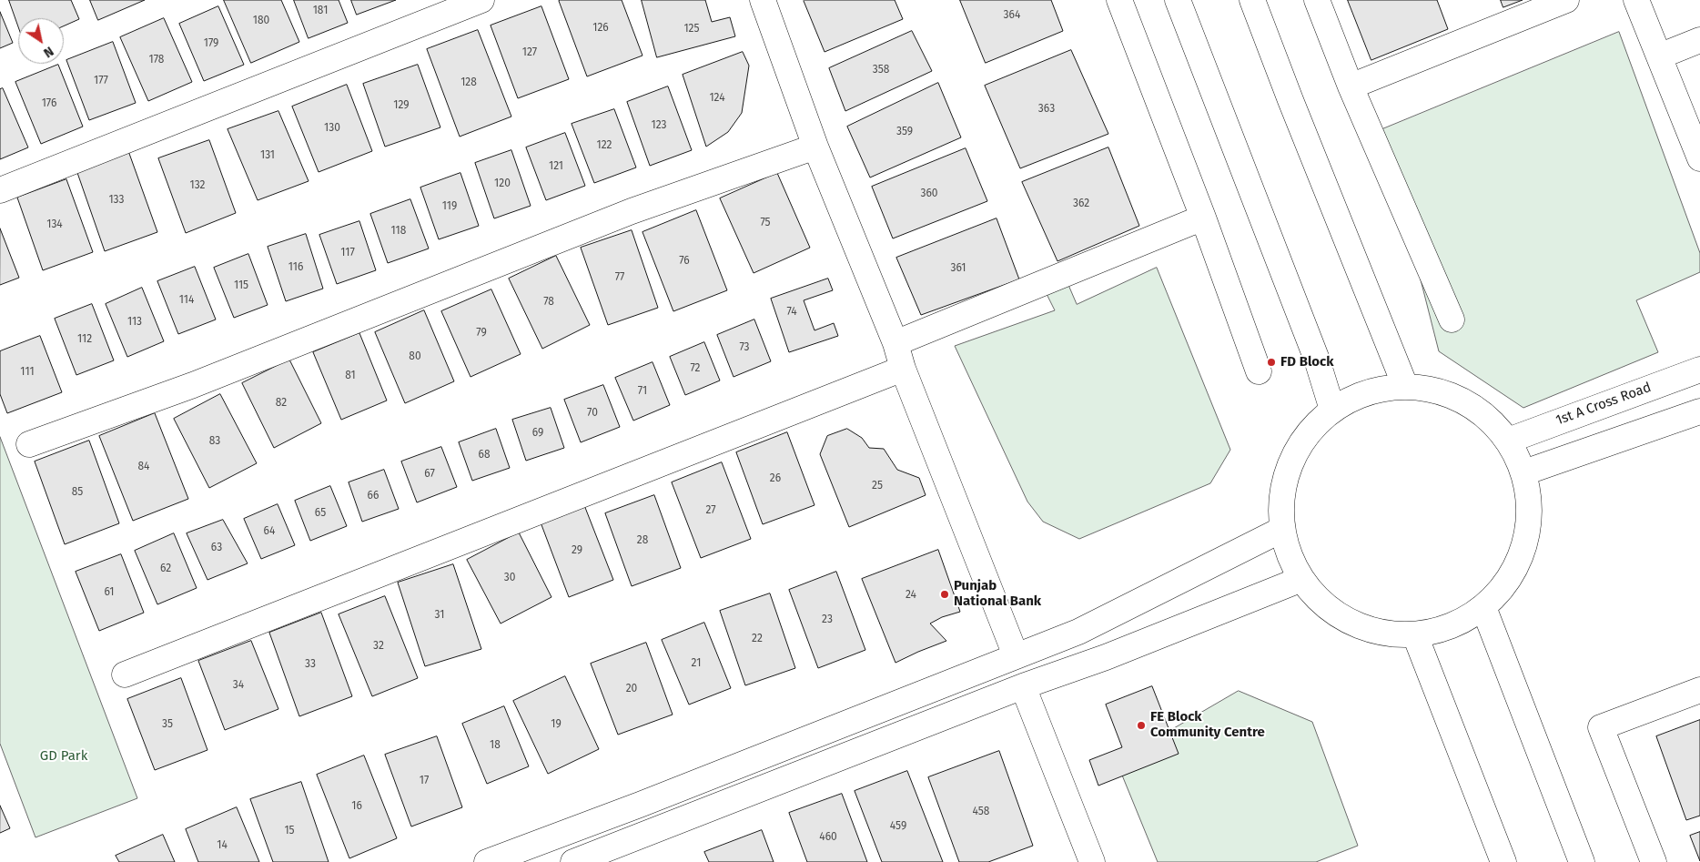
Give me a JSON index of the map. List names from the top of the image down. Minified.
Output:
{"streets":{"street":["1st A Cross Road"]},"parks":["GD Park"],"places":["FD Block","Punjab National Bank","FE Block Community Centre"],"house_numbers":["181","364","180","126","125","179","127","178","358","177","128","124","176","129","363","123","130","359","122","131","121","120","132","360","133","362","119","75","134","118","117","76","116","361","77","115","114","78","74","113","79","112","73","80","72","111","81","71","82","70","69","83","68","84","67","26","25","85","66","27","65","64","28","63","29","62","30","61","24","31","23","22","32","21","33","34","20","35","19","18","17","16","458","459","15","460","14"],"north":"bottom right"}
